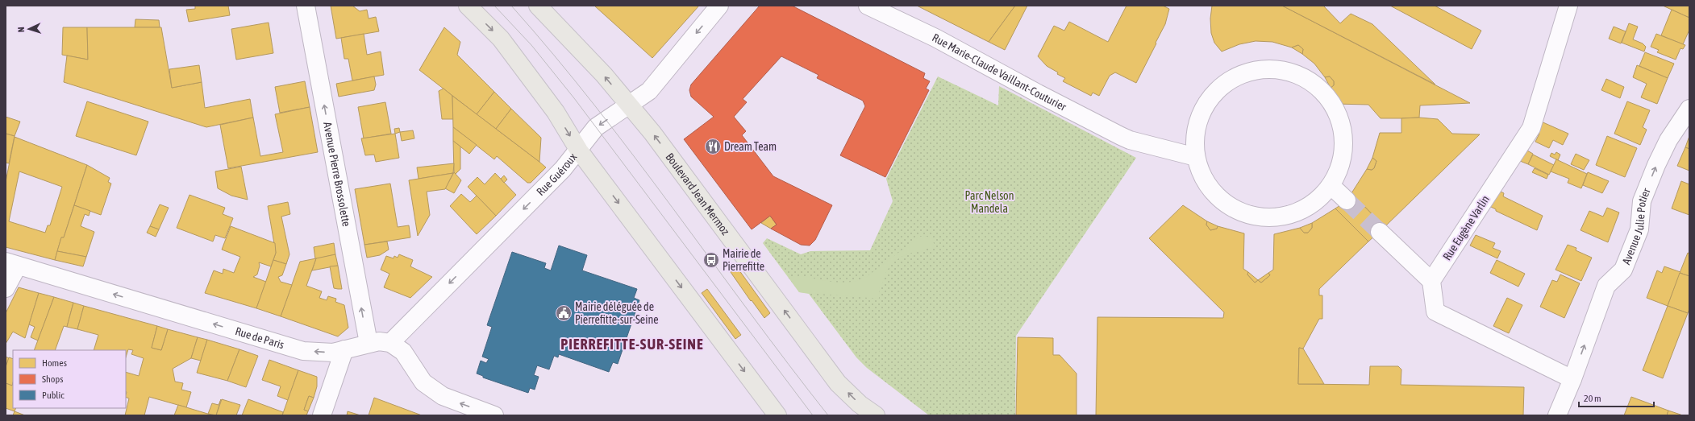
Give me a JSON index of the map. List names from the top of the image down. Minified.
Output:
{"streets":{"main road":["Boulevard Jean Mermoz"],"street":["Rue Marie-Claude Vaillant-Couturier","Avenue Pierre Brossolette","Rue Guéroux","Avenue Julie Potier","Rue Eugène Varlin","Rue de Paris"]},"crossings":[["Avenue Pierre Brossolette","Rue de Paris"],["Rue Guéroux","Boulevard Jean Mermoz"],["Rue Guéroux","Rue de Paris"]],"one_way":["Avenue Pierre Brossolette","Rue Guéroux","Avenue Julie Potier","Rue de Paris"],"districts":["PIERREFITTE-SUR-SEINE"],"parks":["Parc Nelson Mandela"],"places":{"restaurant":["Dream Team"],"bus stop":["Mairie de Pierrefitte"],"public building":["Mairie déléguée de Pierrefitte-sur-Seine"]},"legend":["Homes","Shops","Public"],"scale_bar":"20 m","north":"left"}
